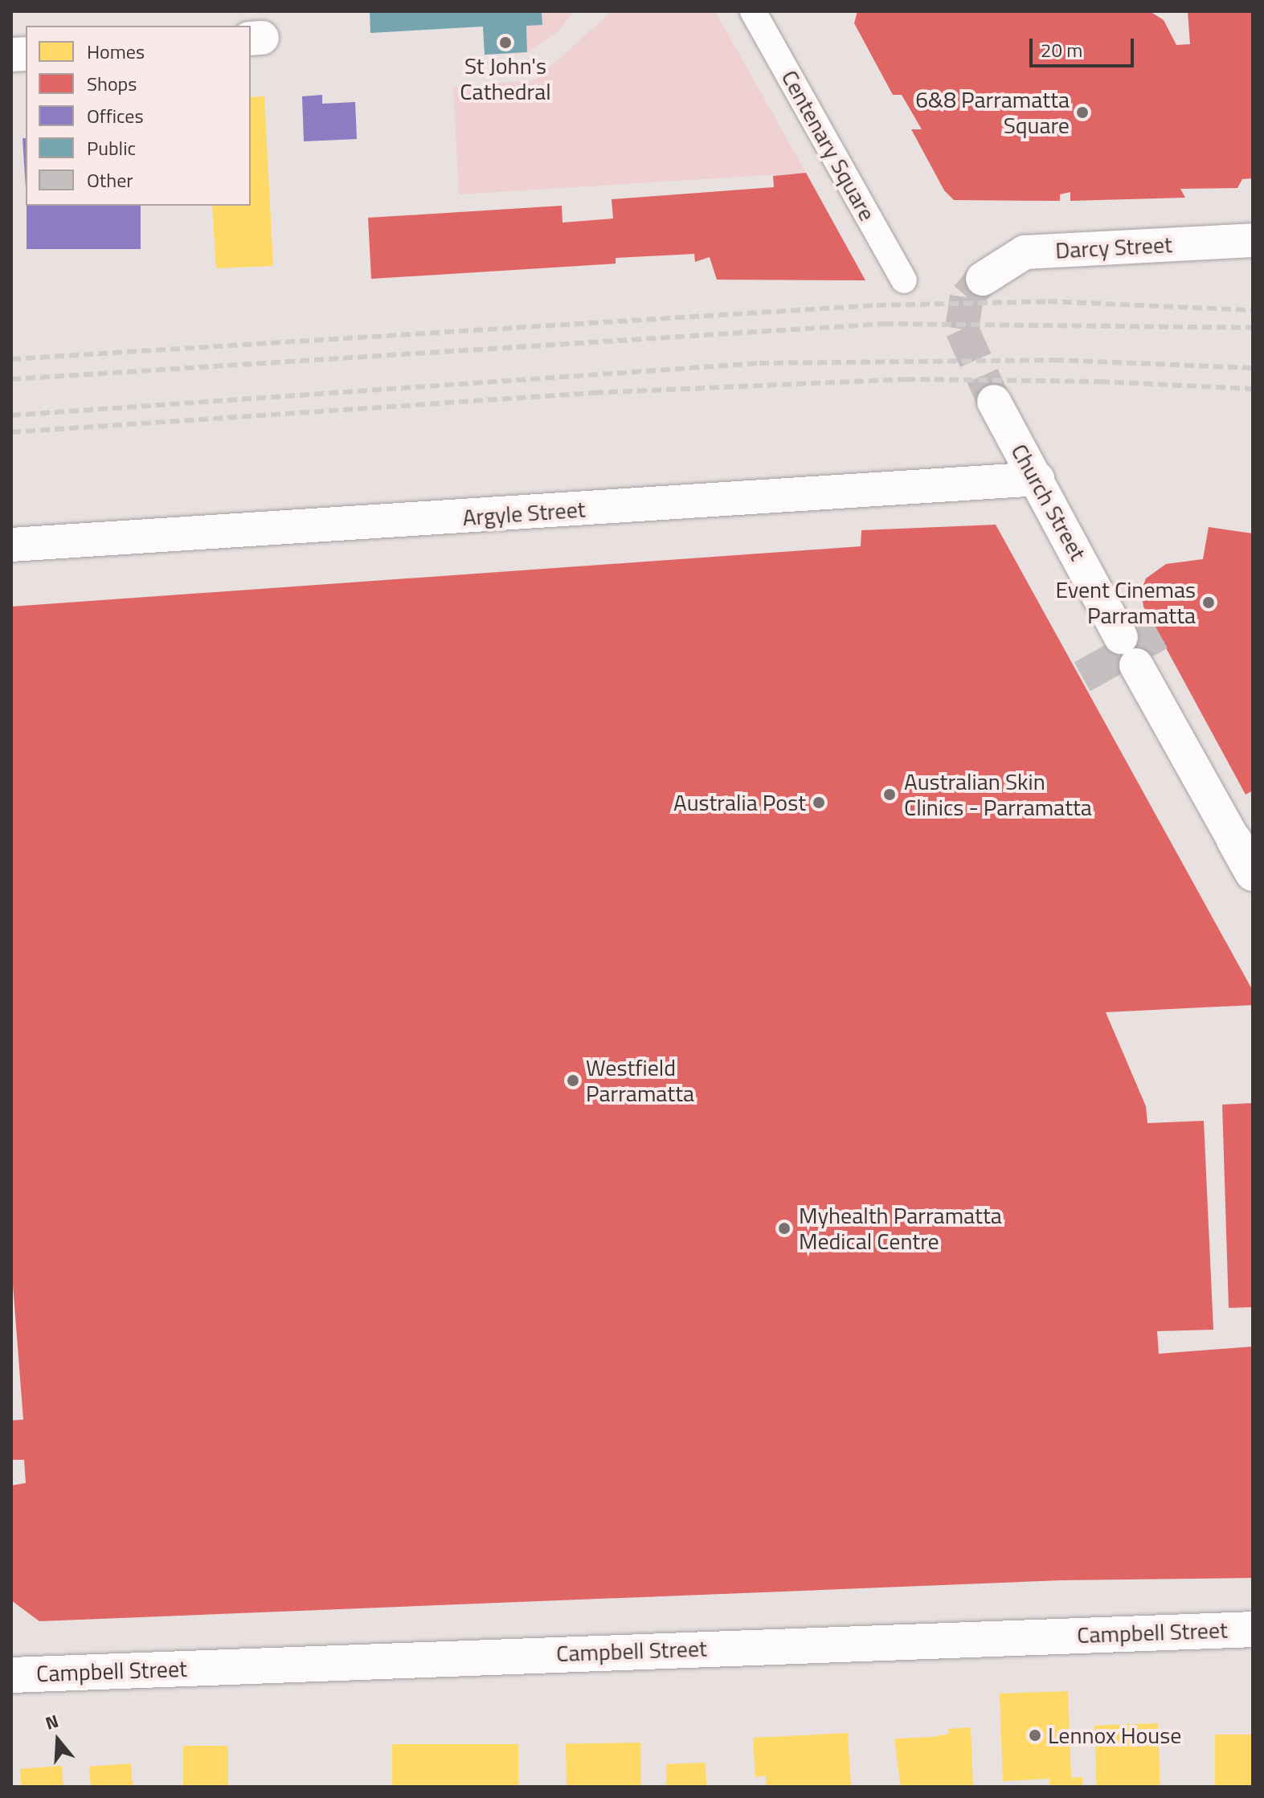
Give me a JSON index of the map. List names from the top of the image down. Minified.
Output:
{"streets":{"main road":["Church Street","Campbell Street"],"street":["Centenary Square","Darcy Street","Argyle Street"]},"crossings":[["Church Street","Argyle Street"]],"places":["St John's Cathedral","6&8 Parramatta Square","Event Cinemas Parramatta","Australian Skin Clinics - Parramatta","Australia Post","Westfield Parramatta","Myhealth Parramatta Medical Centre","Lennox House"],"legend":["Homes","Shops","Offices","Public","Other"],"scale_bar":"20 m","north":"top"}
